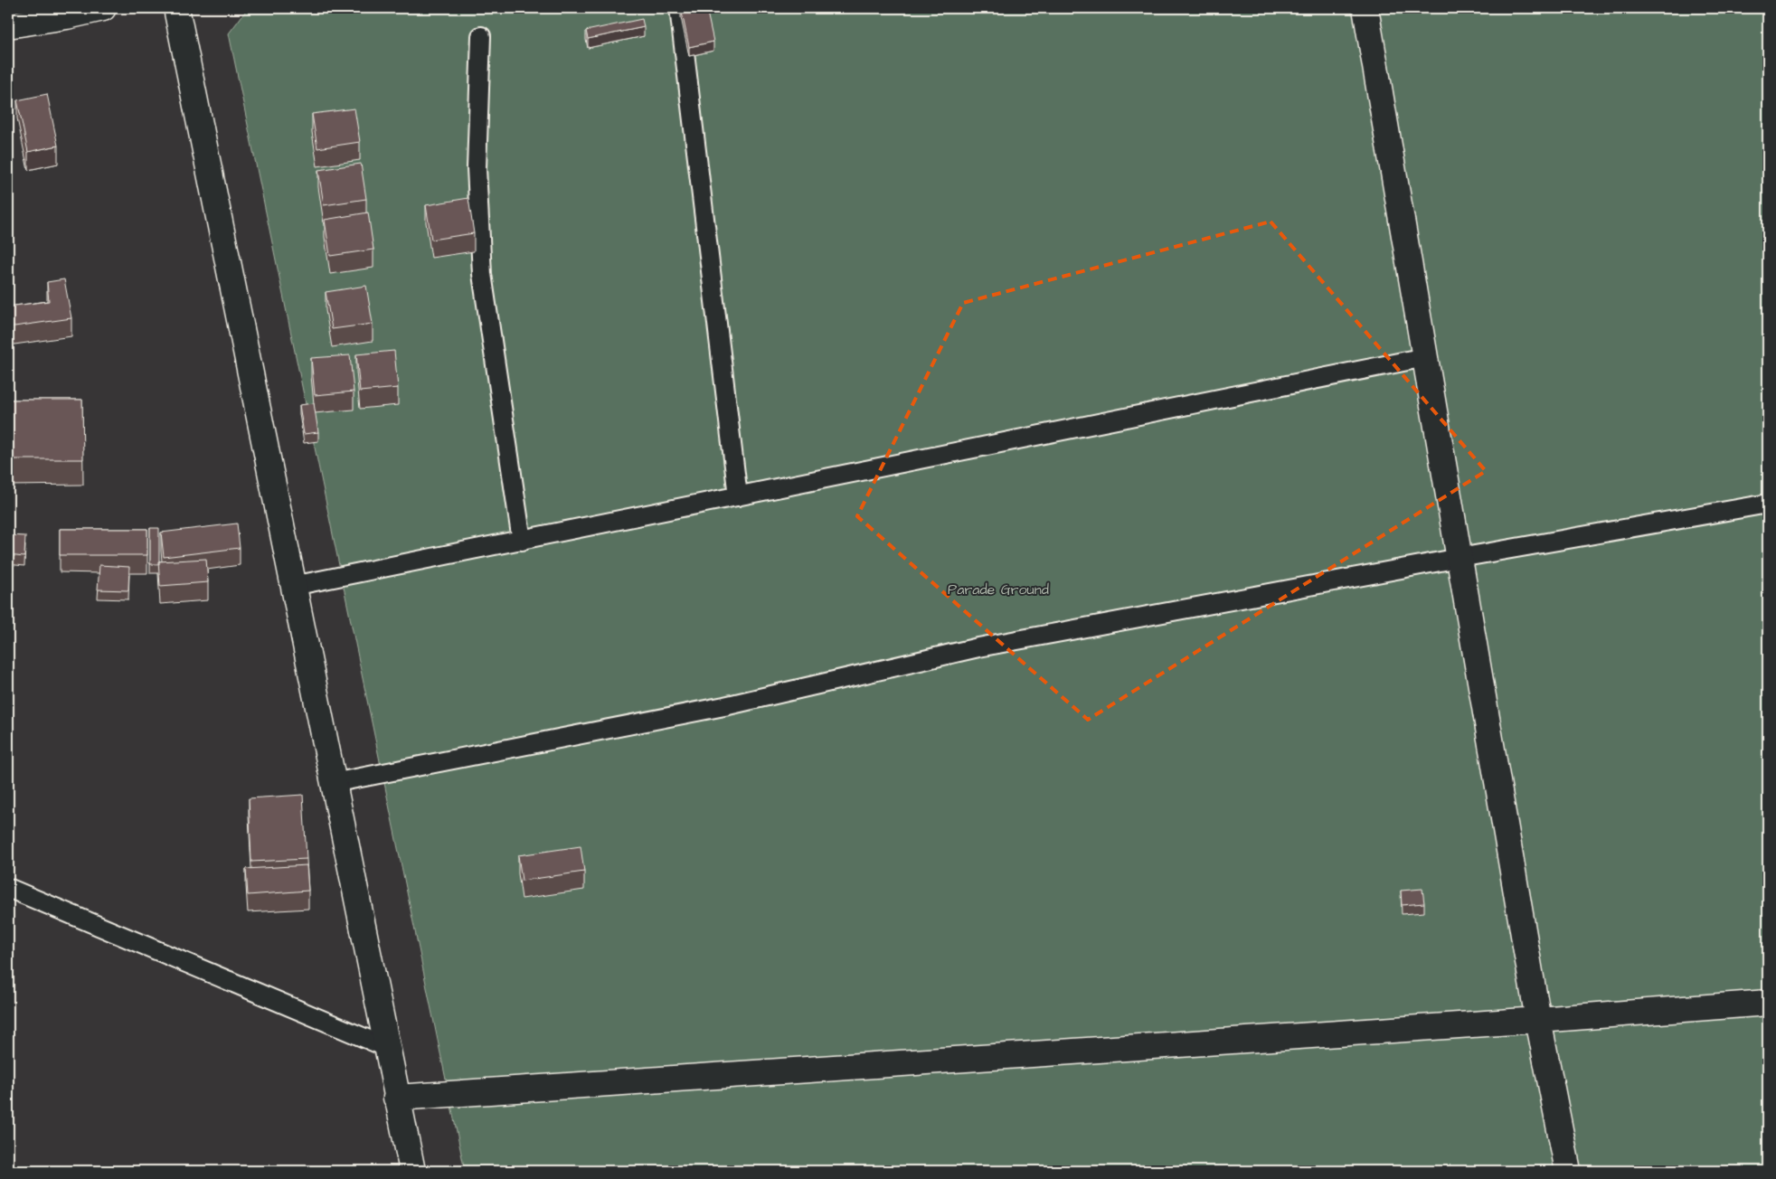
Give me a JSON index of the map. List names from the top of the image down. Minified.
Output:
{"parks":["Parade Ground"]}
